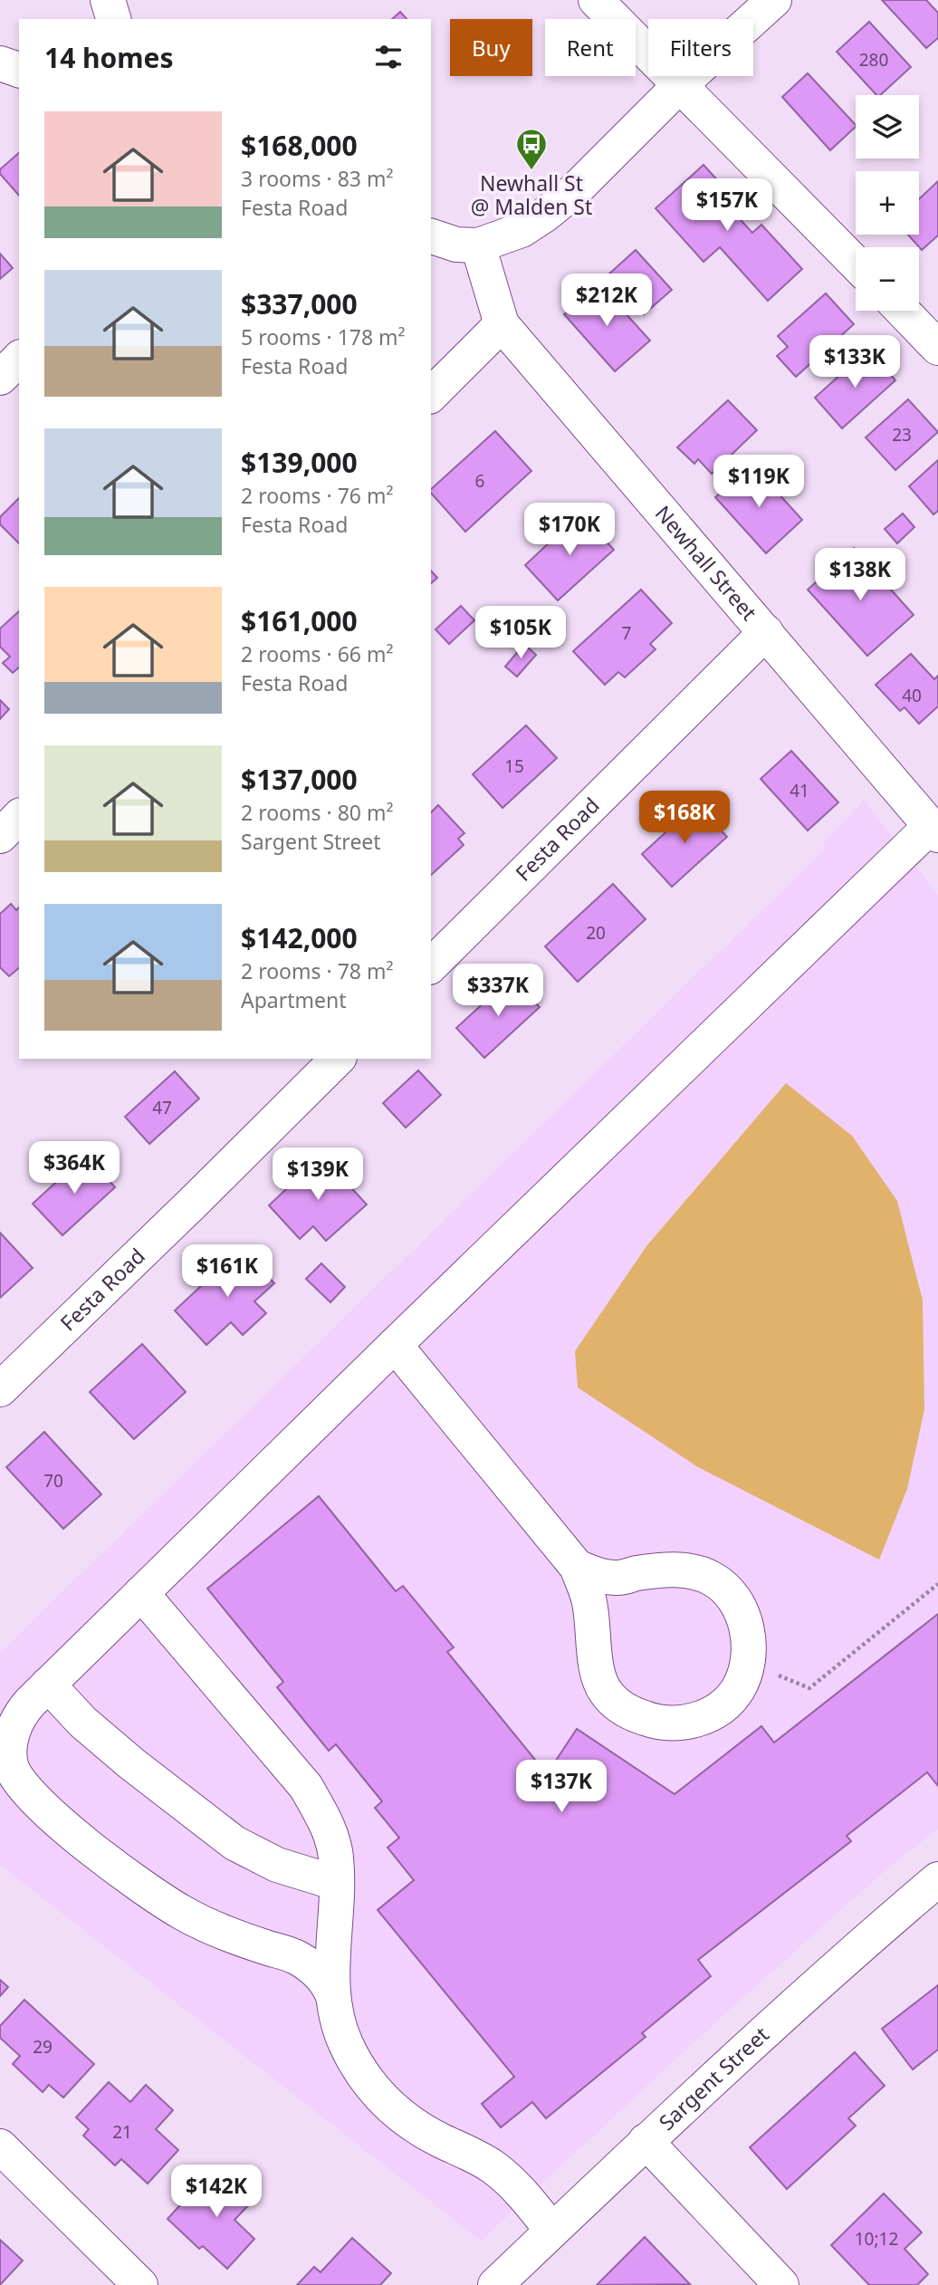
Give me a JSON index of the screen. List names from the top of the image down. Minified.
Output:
{"streets":{"street":["Newhall Street","Festa Road","Sargent Street"]},"crossings":[["Newhall Street","Festa Road"]],"places":{"bus stop":["Newhall St @ Malden St"]},"house_numbers":["280","23","6","7","40","15","41","20","47","70","29","21","10;12"],"page":{"chip":["Buy","Rent","Filters"],"heading":"14 homes","map_buttons":["+","−"],"list":[{"name":"$168,000","note":"3 rooms · 83 m² · Festa Road"},{"name":"$337,000","note":"5 rooms · 178 m² · Festa Road"},{"name":"$139,000","note":"2 rooms · 76 m² · Festa Road"},{"name":"$161,000","note":"2 rooms · 66 m² · Festa Road"},{"name":"$137,000","note":"2 rooms · 80 m² · Sargent Street"},{"name":"$142,000","note":"2 rooms · 78 m² · Apartment"}],"price":["$157K","$212K","$133K","$119K","$170K","$138K","$105K","$168K","$337K","$364K","$139K","$161K","$137K","$142K"]}}
